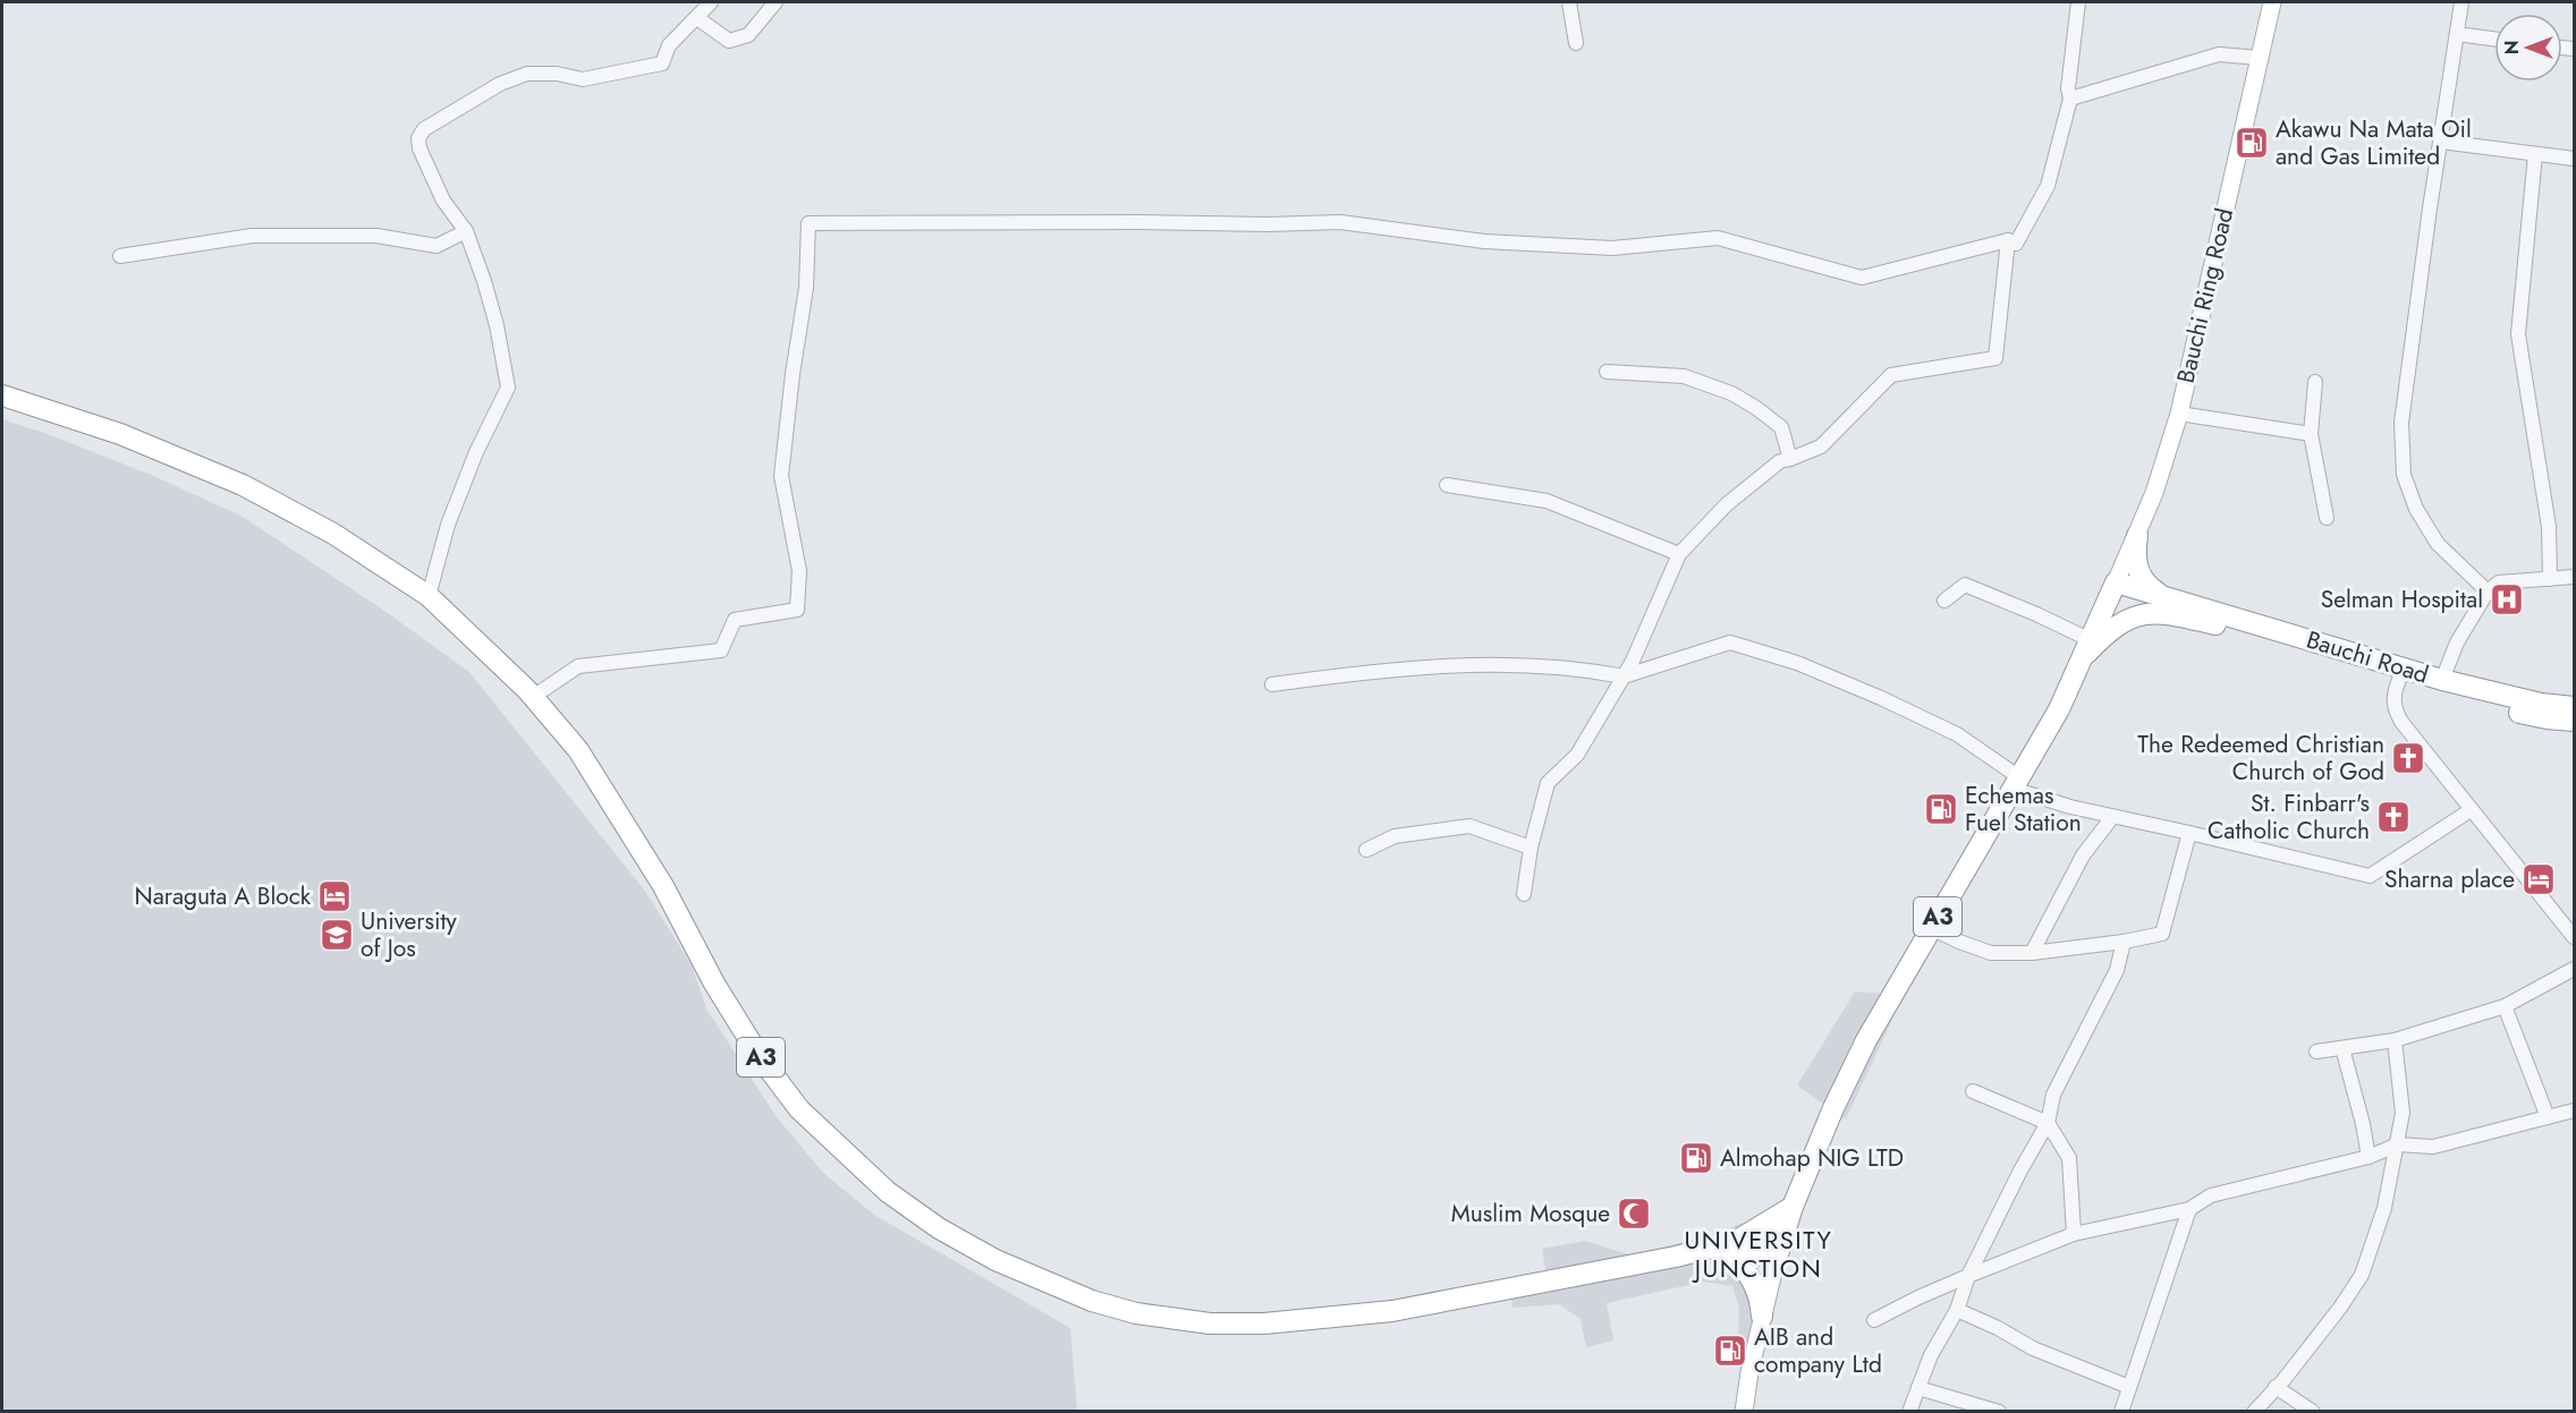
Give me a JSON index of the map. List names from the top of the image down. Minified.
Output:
{"streets":{"highway":["Bauchi Road","A3"],"main road":["Bauchi Ring Road"]},"crossings":[["Bauchi Ring Road","Bauchi Road"],["Bauchi Ring Road","A3"],["Bauchi Road","A3"]],"districts":["UNIVERSITY JUNCTION"],"places":{"fuel station":["Akawu Na Mata Oil and Gas Limited","Echemas Fuel Station","Almohap NIG LTD","AIB and company Ltd"],"hospital":["Selman Hospital"],"church":["The Redeemed Christian Church of God","St. Finbarr's Catholic Church"],"hotel":["Sharna place","Naraguta A Block"],"school or university":["University of Jos"],"mosque":["Muslim Mosque"]},"north":"left"}
